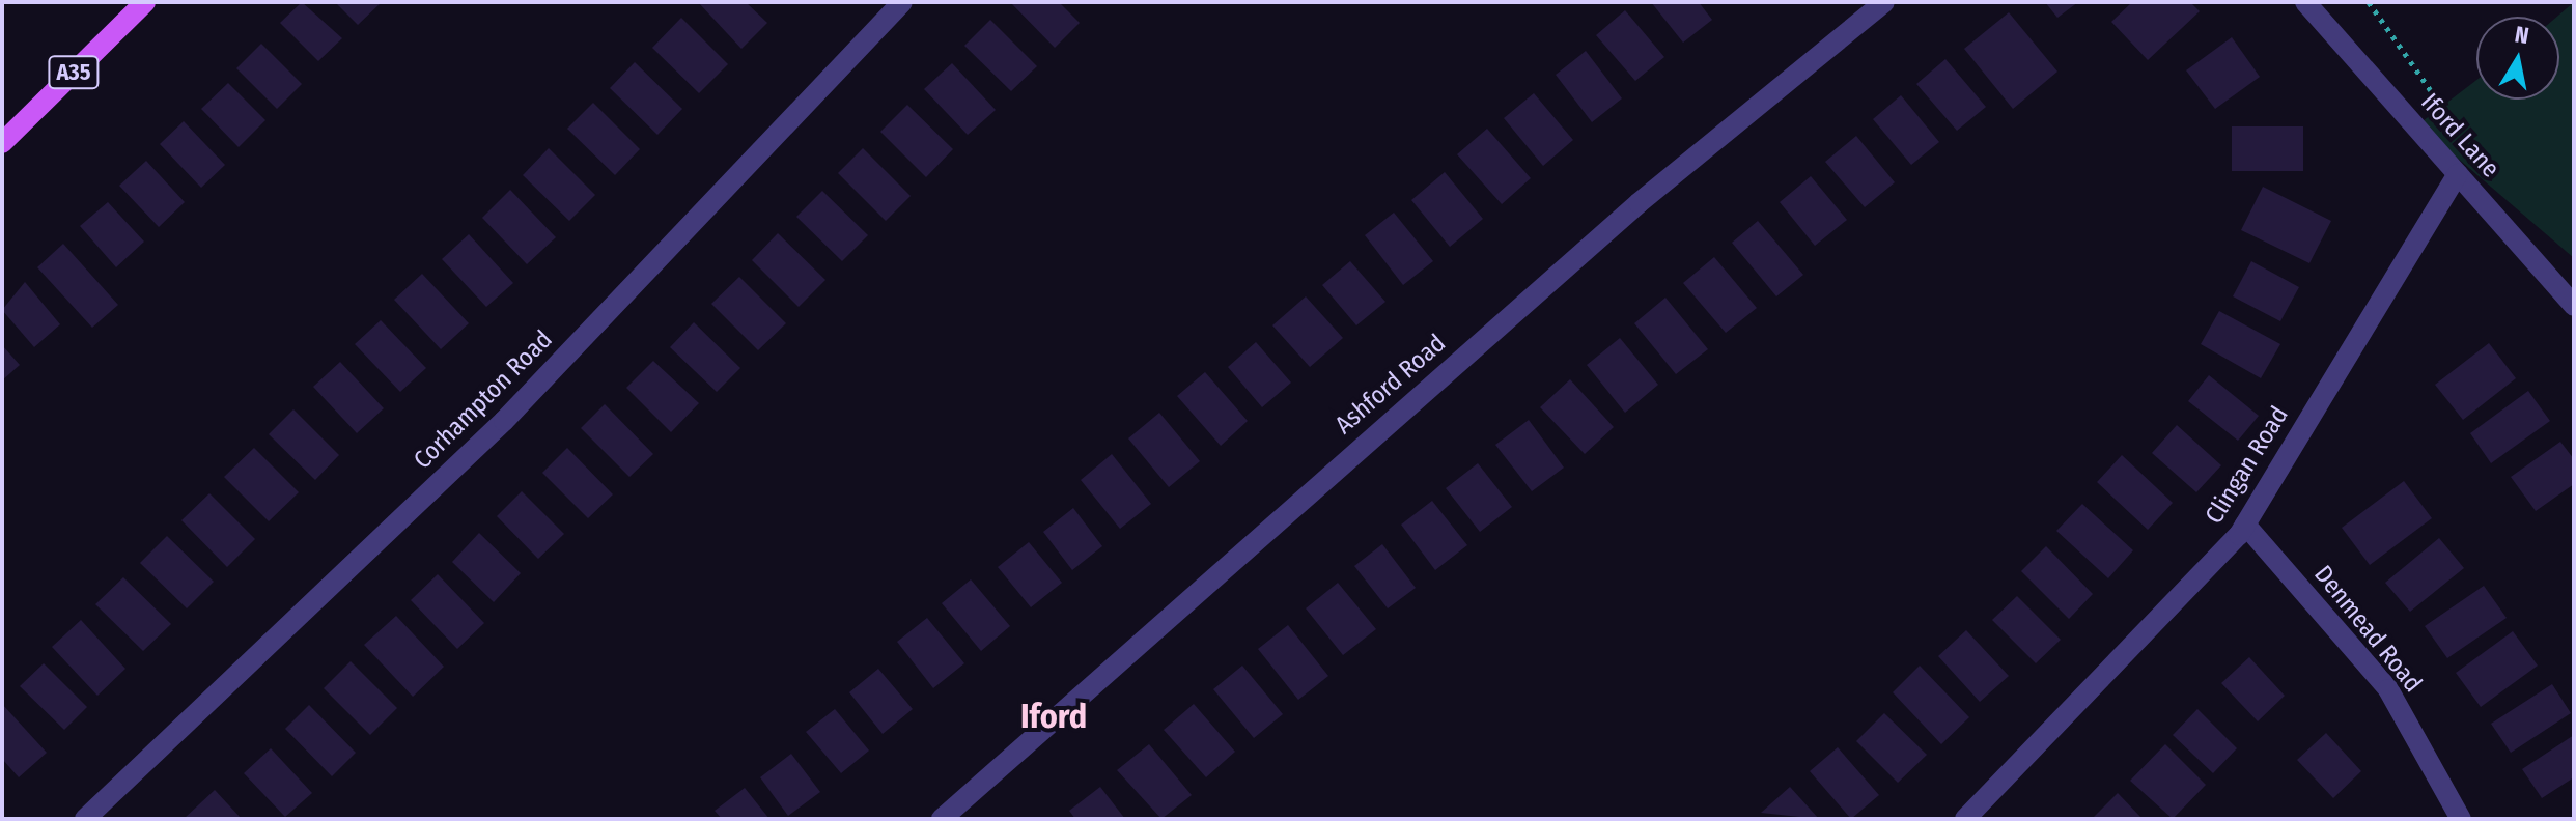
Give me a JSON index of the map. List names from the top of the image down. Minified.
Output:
{"streets":{"main road":["A35"],"street":["Iford Lane","Ashford Road","Corhampton Road","Clingan Road","Denmead Road"]},"crossings":[["Iford Lane","Clingan Road"],["Clingan Road","Denmead Road"]],"districts":["Iford"],"north":"top"}
